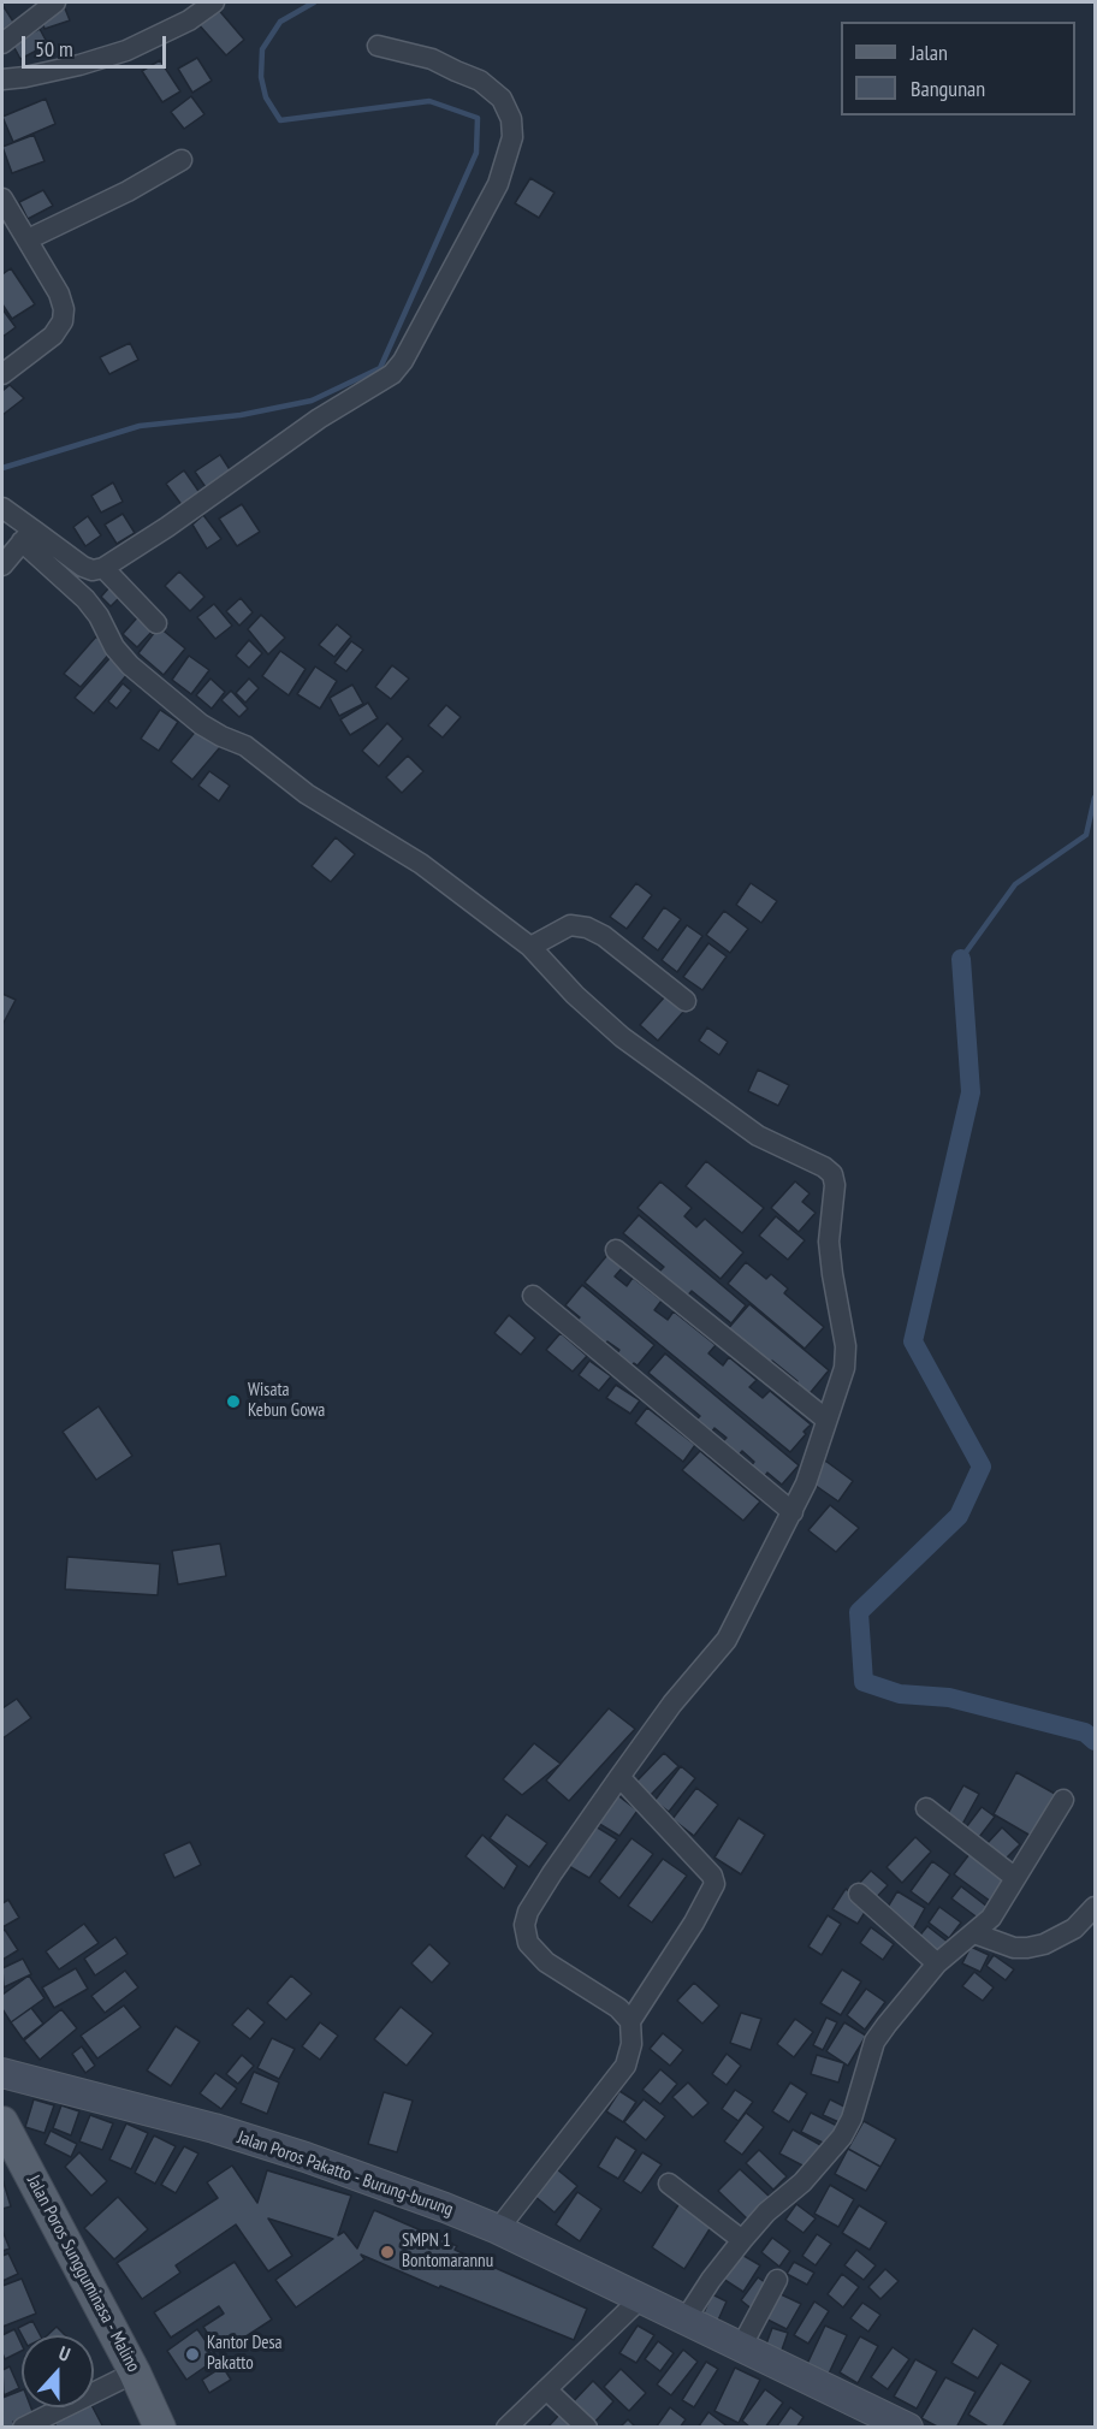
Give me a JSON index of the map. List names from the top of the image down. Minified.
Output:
{"streets":{"main road":["Jalan Poros Pakatto - Burung-burung","Jalan Poros Sungguminasa - Malino"]},"places":["Wisata Kebun Gowa","SMPN 1 Bontomarannu","Kantor Desa Pakatto"],"legend":["Jalan","Bangunan"],"scale_bar":"50 m","north":"top"}
